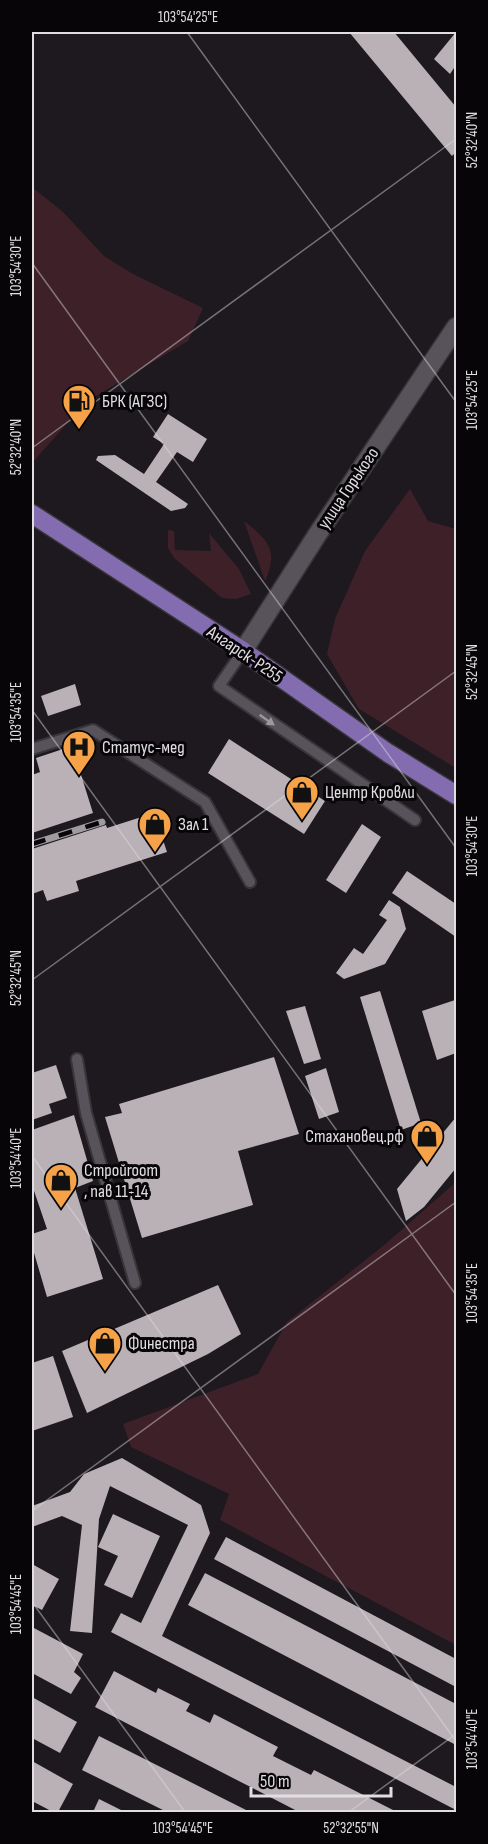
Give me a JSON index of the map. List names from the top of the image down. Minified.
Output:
{"streets":{"main road":["Ангарск-Р255"],"street":["улица Горького"]},"crossings":[["улица Горького","Ангарск-Р255"]],"places":{"fuel station":["БРК (АГЗС)"],"hospital":["Статус-мед"],"shop":["Центр Кровли","Зал 1","Стахановец.рф","Стройroom , пав 11-14","Финестра"]},"scale_bar":"50 m","coordinates":["103°54'25\"E","52°32'40\"N","103°54'30\"E","52°32'45\"N","103°54'35\"E","103°54'40\"E","103°54'45\"E","52°32'55\"N"]}
